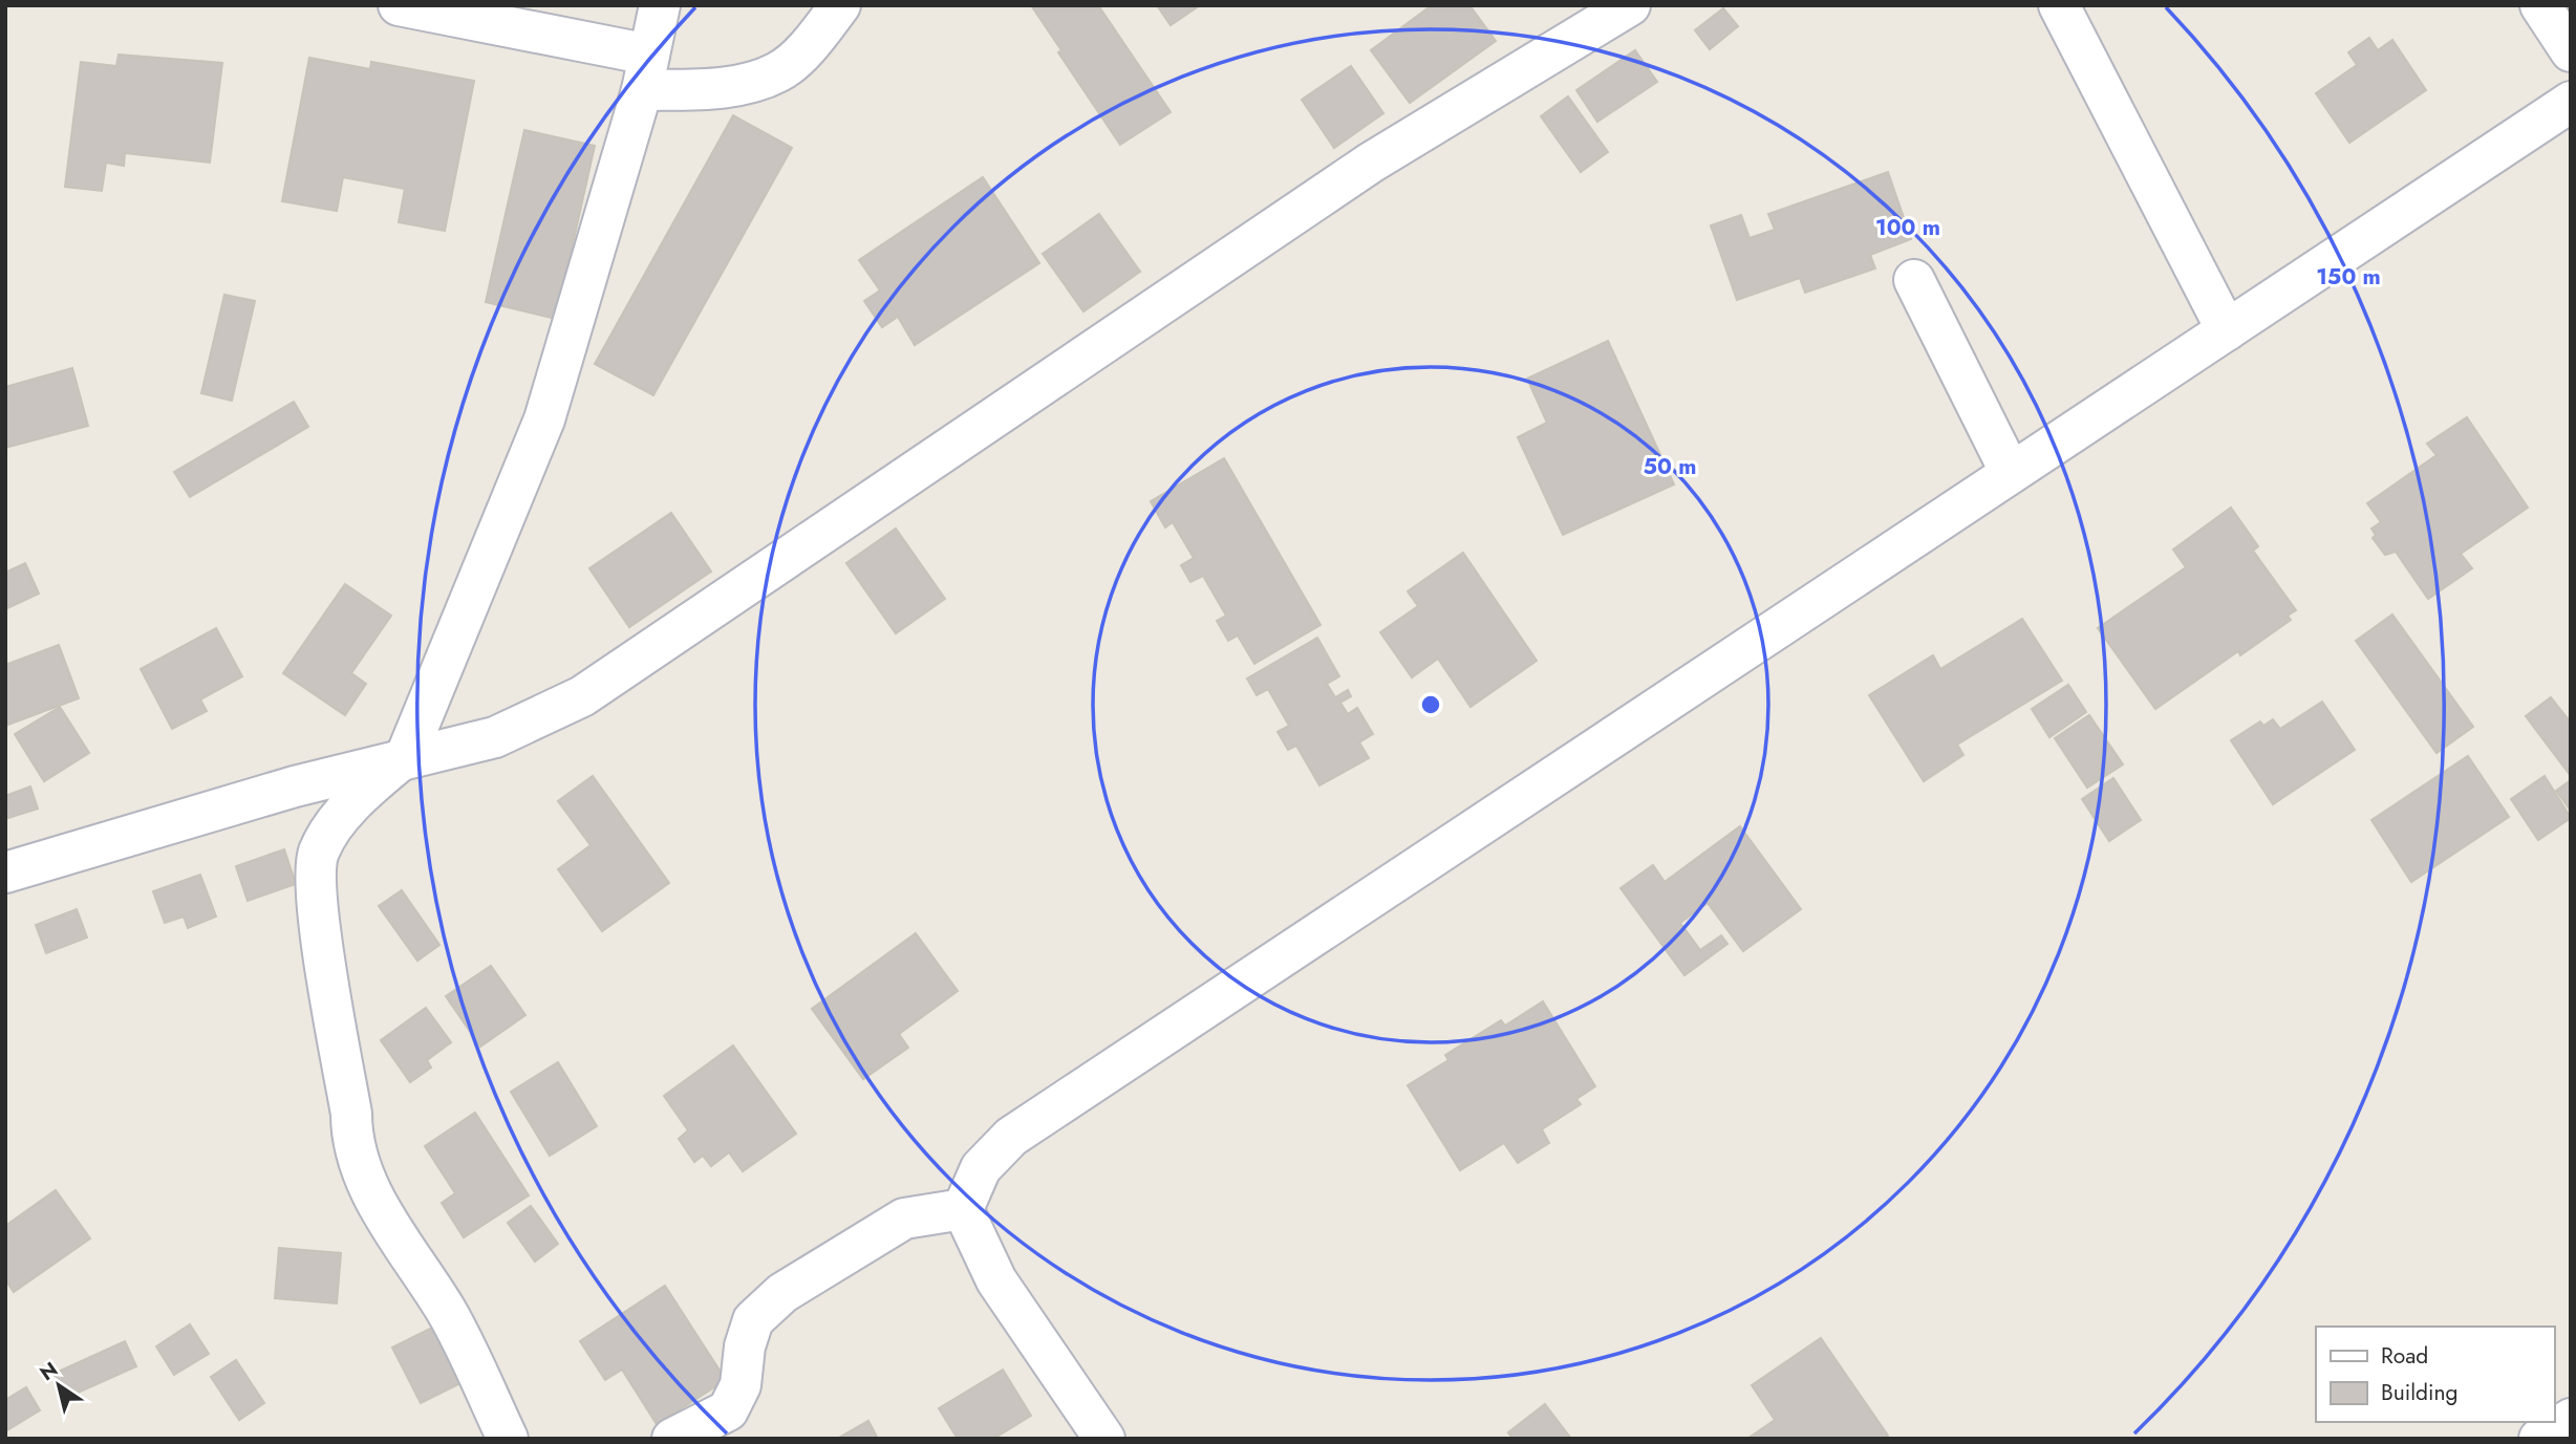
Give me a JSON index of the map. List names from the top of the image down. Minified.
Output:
{"legend":["Road","Building"],"north":"top left","rings":["100 m","150 m","50 m"]}
